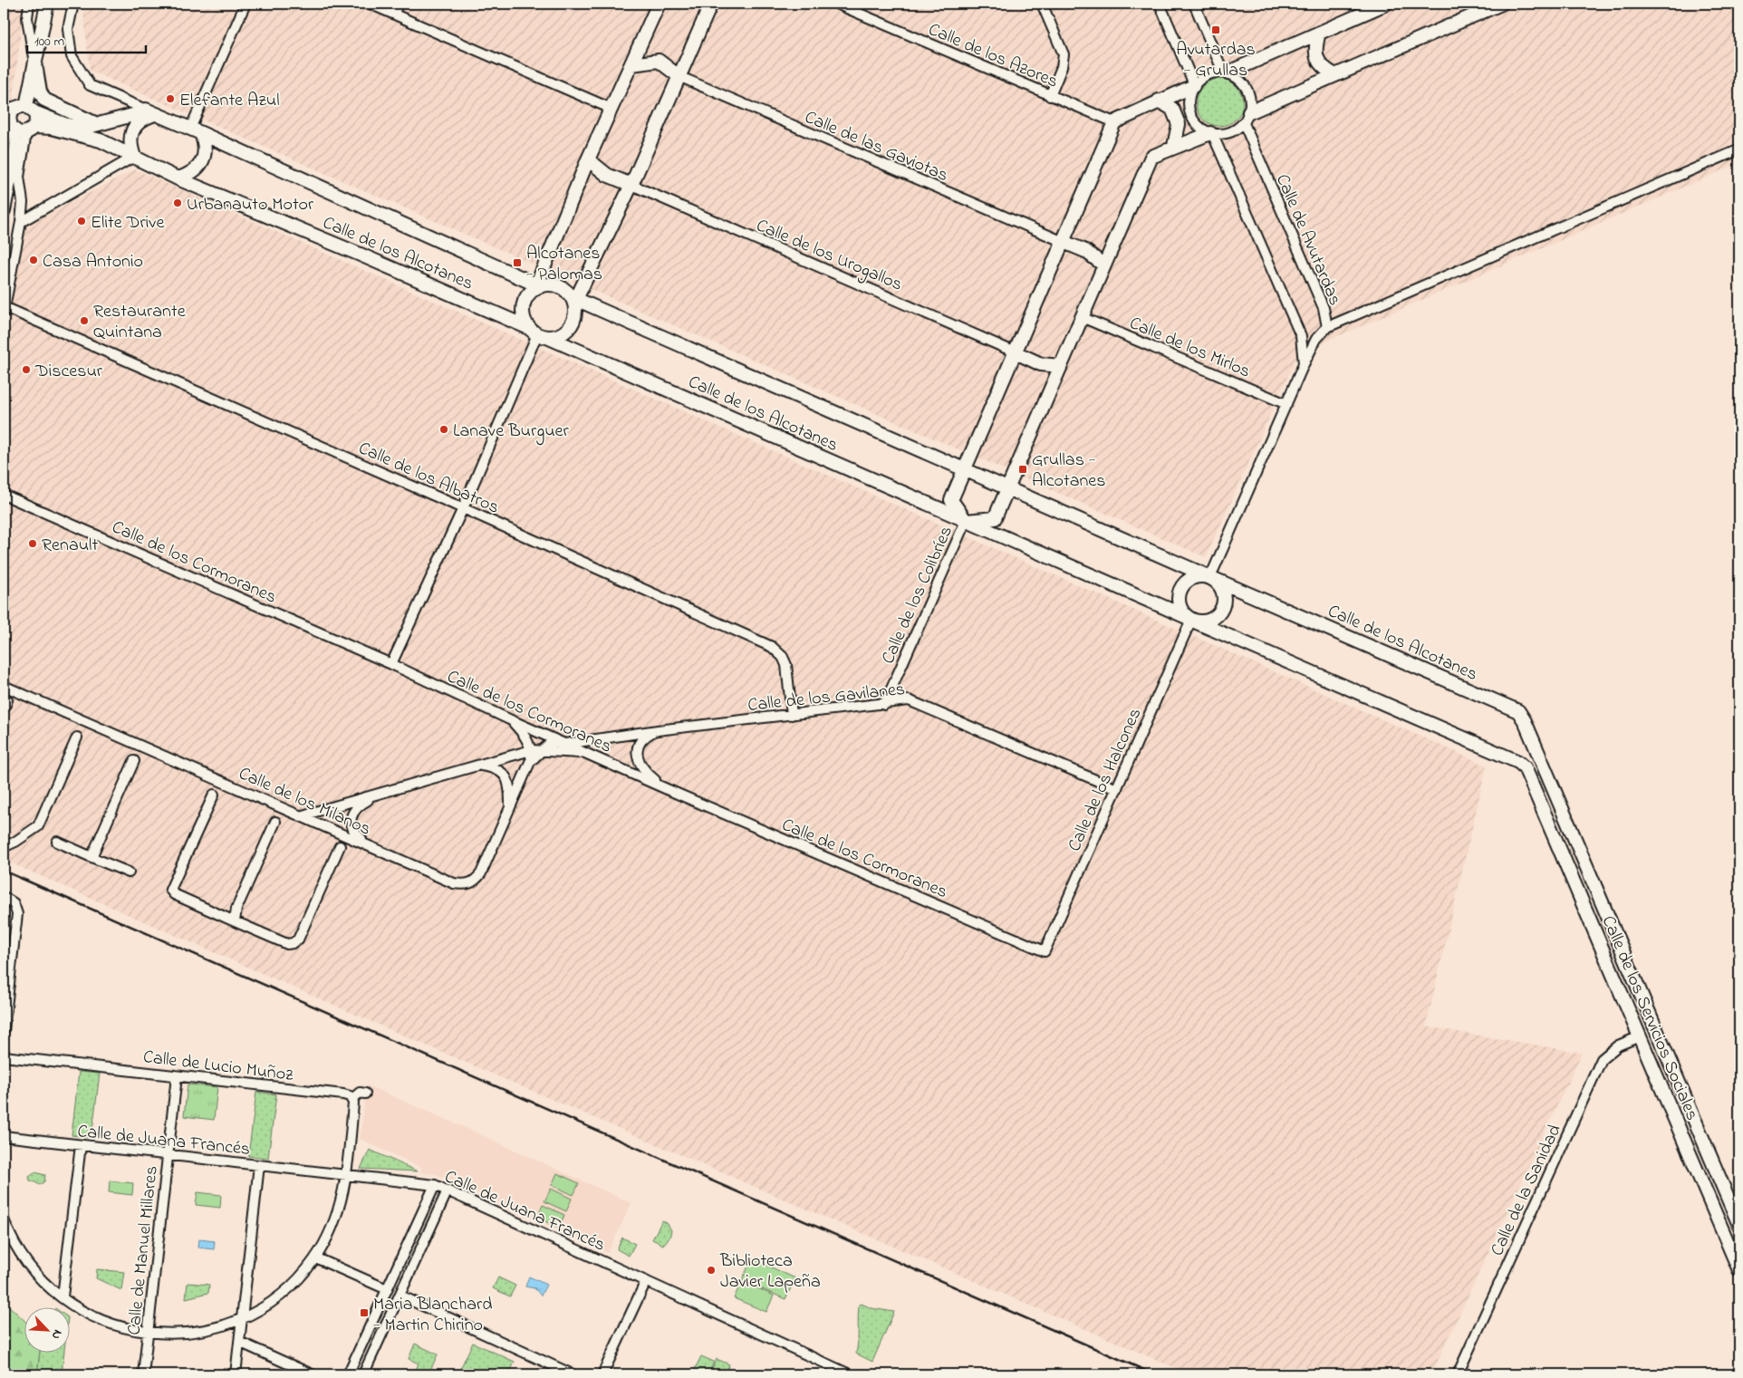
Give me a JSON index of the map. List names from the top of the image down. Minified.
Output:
{"streets":{"street":["Calle de los Azores","Calle de las Gaviotas","Calle de Avutardas","Calle de los Alcotanes","Calle de los Urogallos","Calle de los Mirlos","Calle de los Albatros","Calle de los Cormoranes","Calle de los Colibríes","Calle de los Gavilanes","Calle de los Halcones","Calle de los Milanos","Calle de los Servicios Sociales","Calle de Lucio Muñoz","Calle de Juana Francés","Calle de la Sanidad","Calle de Manuel Millares"]},"crossings":[["Calle de Avutardas","Calle de los Alcotanes"],["Calle de Avutardas","Calle de los Mirlos"],["Calle de Avutardas","Calle de los Halcones"],["Calle de los Alcotanes","Calle de los Colibríes"],["Calle de los Alcotanes","Calle de los Halcones"],["Calle de los Alcotanes","Calle de los Servicios Sociales"],["Calle de los Albatros","Calle de los Gavilanes"],["Calle de los Cormoranes","Calle de los Gavilanes"],["Calle de los Cormoranes","Calle de los Halcones"],["Calle de los Colibríes","Calle de los Gavilanes"],["Calle de los Gavilanes","Calle de los Halcones"],["Calle de los Gavilanes","Calle de los Milanos"],["Calle de los Servicios Sociales","Calle de la Sanidad"],["Calle de Lucio Muñoz","Calle de Manuel Millares"],["Calle de Juana Francés","Calle de Manuel Millares"]],"places":{"transit":["Avutardas - Grullas","Alcotanes - Palomas","Grullas - Alcotanes","Maria Blanchard - Martin Chirino"],"other":["Elefante Azul","Urbanauto Motor","Elite Drive","Casa Antonio","Restaurante Quintana","Discesur","Lanave Burguer","Renault","Biblioteca Javier Lapeña"]},"scale_bar":"100 m","north":"bottom right"}
